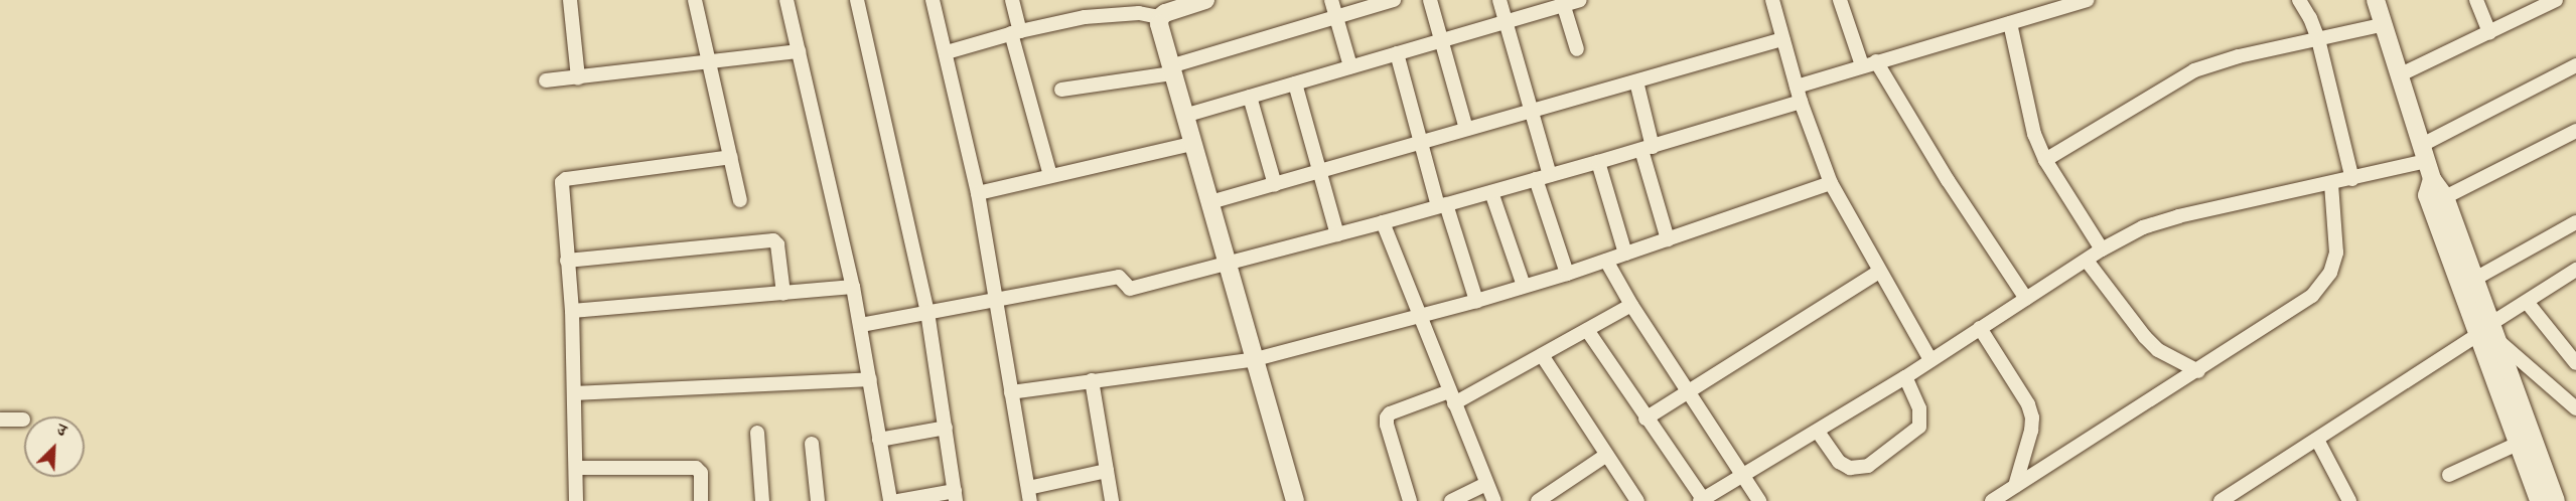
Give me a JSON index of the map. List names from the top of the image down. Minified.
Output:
{"north":"top right"}
